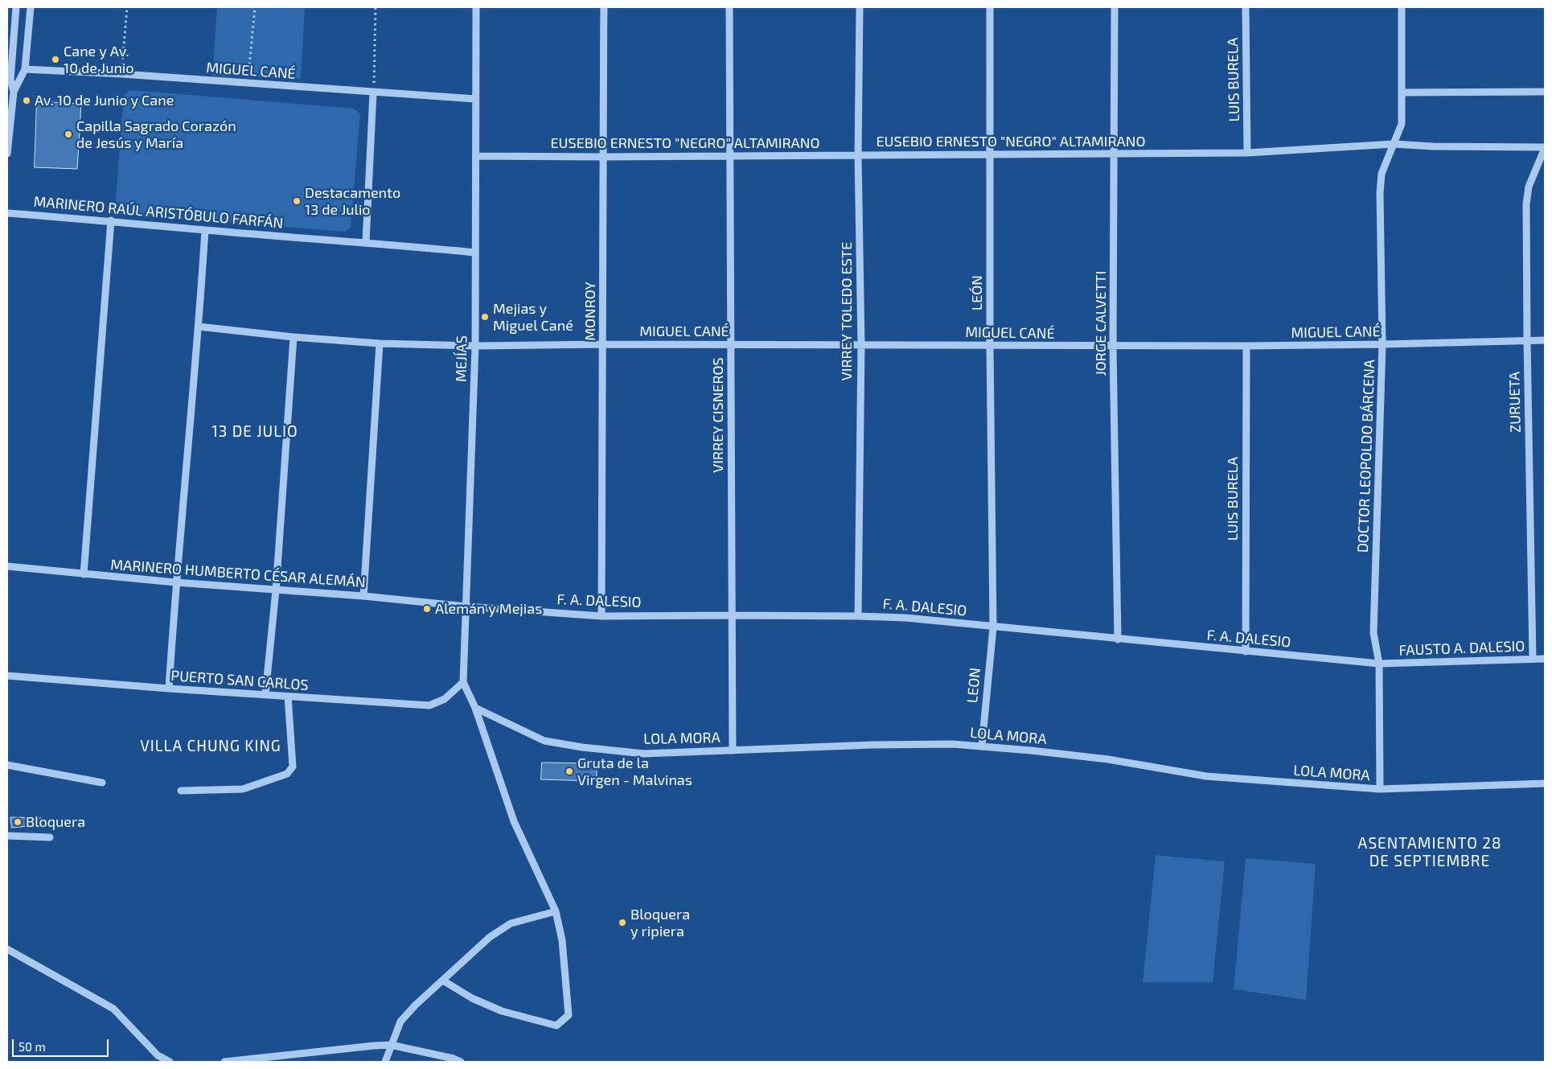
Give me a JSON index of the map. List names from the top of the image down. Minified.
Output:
{"streets":{"street":["MIGUEL CANÉ","LUIS BURELA","EUSEBIO ERNESTO \"NEGRO\" ALTAMIRANO","MARINERO RAÚL ARISTÓBULO FARFÁN","LEÓN","MONROY","VIRREY TOLEDO ESTE","JORGE CALVETTI","MEJÍAS","ZURUETA","VIRREY CISNEROS","DOCTOR LEOPOLDO BÁRCENA","MARINERO HUMBERTO CÉSAR ALEMÁN","F. A. DALESIO","FAUSTO A. DALESIO","PUERTO SAN CARLOS","LEON","LOLA MORA"]},"crossings":[["MIGUEL CANÉ","LUIS BURELA"],["MIGUEL CANÉ","LEÓN"],["MIGUEL CANÉ","MONROY"],["MIGUEL CANÉ","VIRREY TOLEDO ESTE"],["MIGUEL CANÉ","JORGE CALVETTI"],["MIGUEL CANÉ","MEJÍAS"],["MIGUEL CANÉ","ZURUETA"],["MIGUEL CANÉ","VIRREY CISNEROS"],["MIGUEL CANÉ","DOCTOR LEOPOLDO BÁRCENA"],["LUIS BURELA","EUSEBIO ERNESTO \"NEGRO\" ALTAMIRANO"],["LUIS BURELA","F. A. DALESIO"],["EUSEBIO ERNESTO \"NEGRO\" ALTAMIRANO","LEÓN"],["EUSEBIO ERNESTO \"NEGRO\" ALTAMIRANO","MONROY"],["EUSEBIO ERNESTO \"NEGRO\" ALTAMIRANO","VIRREY TOLEDO ESTE"],["EUSEBIO ERNESTO \"NEGRO\" ALTAMIRANO","JORGE CALVETTI"],["EUSEBIO ERNESTO \"NEGRO\" ALTAMIRANO","MEJÍAS"],["EUSEBIO ERNESTO \"NEGRO\" ALTAMIRANO","ZURUETA"],["EUSEBIO ERNESTO \"NEGRO\" ALTAMIRANO","VIRREY CISNEROS"],["EUSEBIO ERNESTO \"NEGRO\" ALTAMIRANO","DOCTOR LEOPOLDO BÁRCENA"],["MARINERO RAÚL ARISTÓBULO FARFÁN","MEJÍAS"],["LEÓN","F. A. DALESIO"],["LEÓN","LEON"],["MONROY","F. A. DALESIO"],["VIRREY TOLEDO ESTE","F. A. DALESIO"],["JORGE CALVETTI","F. A. DALESIO"],["MEJÍAS","MARINERO HUMBERTO CÉSAR ALEMÁN"],["MEJÍAS","F. A. DALESIO"],["MEJÍAS","PUERTO SAN CARLOS"],["MEJÍAS","LOLA MORA"],["ZURUETA","FAUSTO A. DALESIO"],["VIRREY CISNEROS","F. A. DALESIO"],["VIRREY CISNEROS","LOLA MORA"],["DOCTOR LEOPOLDO BÁRCENA","F. A. DALESIO"],["DOCTOR LEOPOLDO BÁRCENA","FAUSTO A. DALESIO"],["DOCTOR LEOPOLDO BÁRCENA","LOLA MORA"],["MARINERO HUMBERTO CÉSAR ALEMÁN","F. A. DALESIO"],["F. A. DALESIO","FAUSTO A. DALESIO"],["F. A. DALESIO","LEON"],["LEON","LOLA MORA"]],"districts":["13 DE JULIO","VILLA CHUNG KING","ASENTAMIENTO 28 DE SEPTIEMBRE"],"places":["Cane y Av. 10 de Junio","Av. 10 de Junio y Cane","Capilla Sagrado Corazón de Jesús y María","Destacamento 13 de Julio","Mejias y Miguel Cané","Alemán y Mejias","Gruta de la Virgen - Malvinas","Bloquera","Bloquera y ripiera"],"scale_bar":"50 m"}
